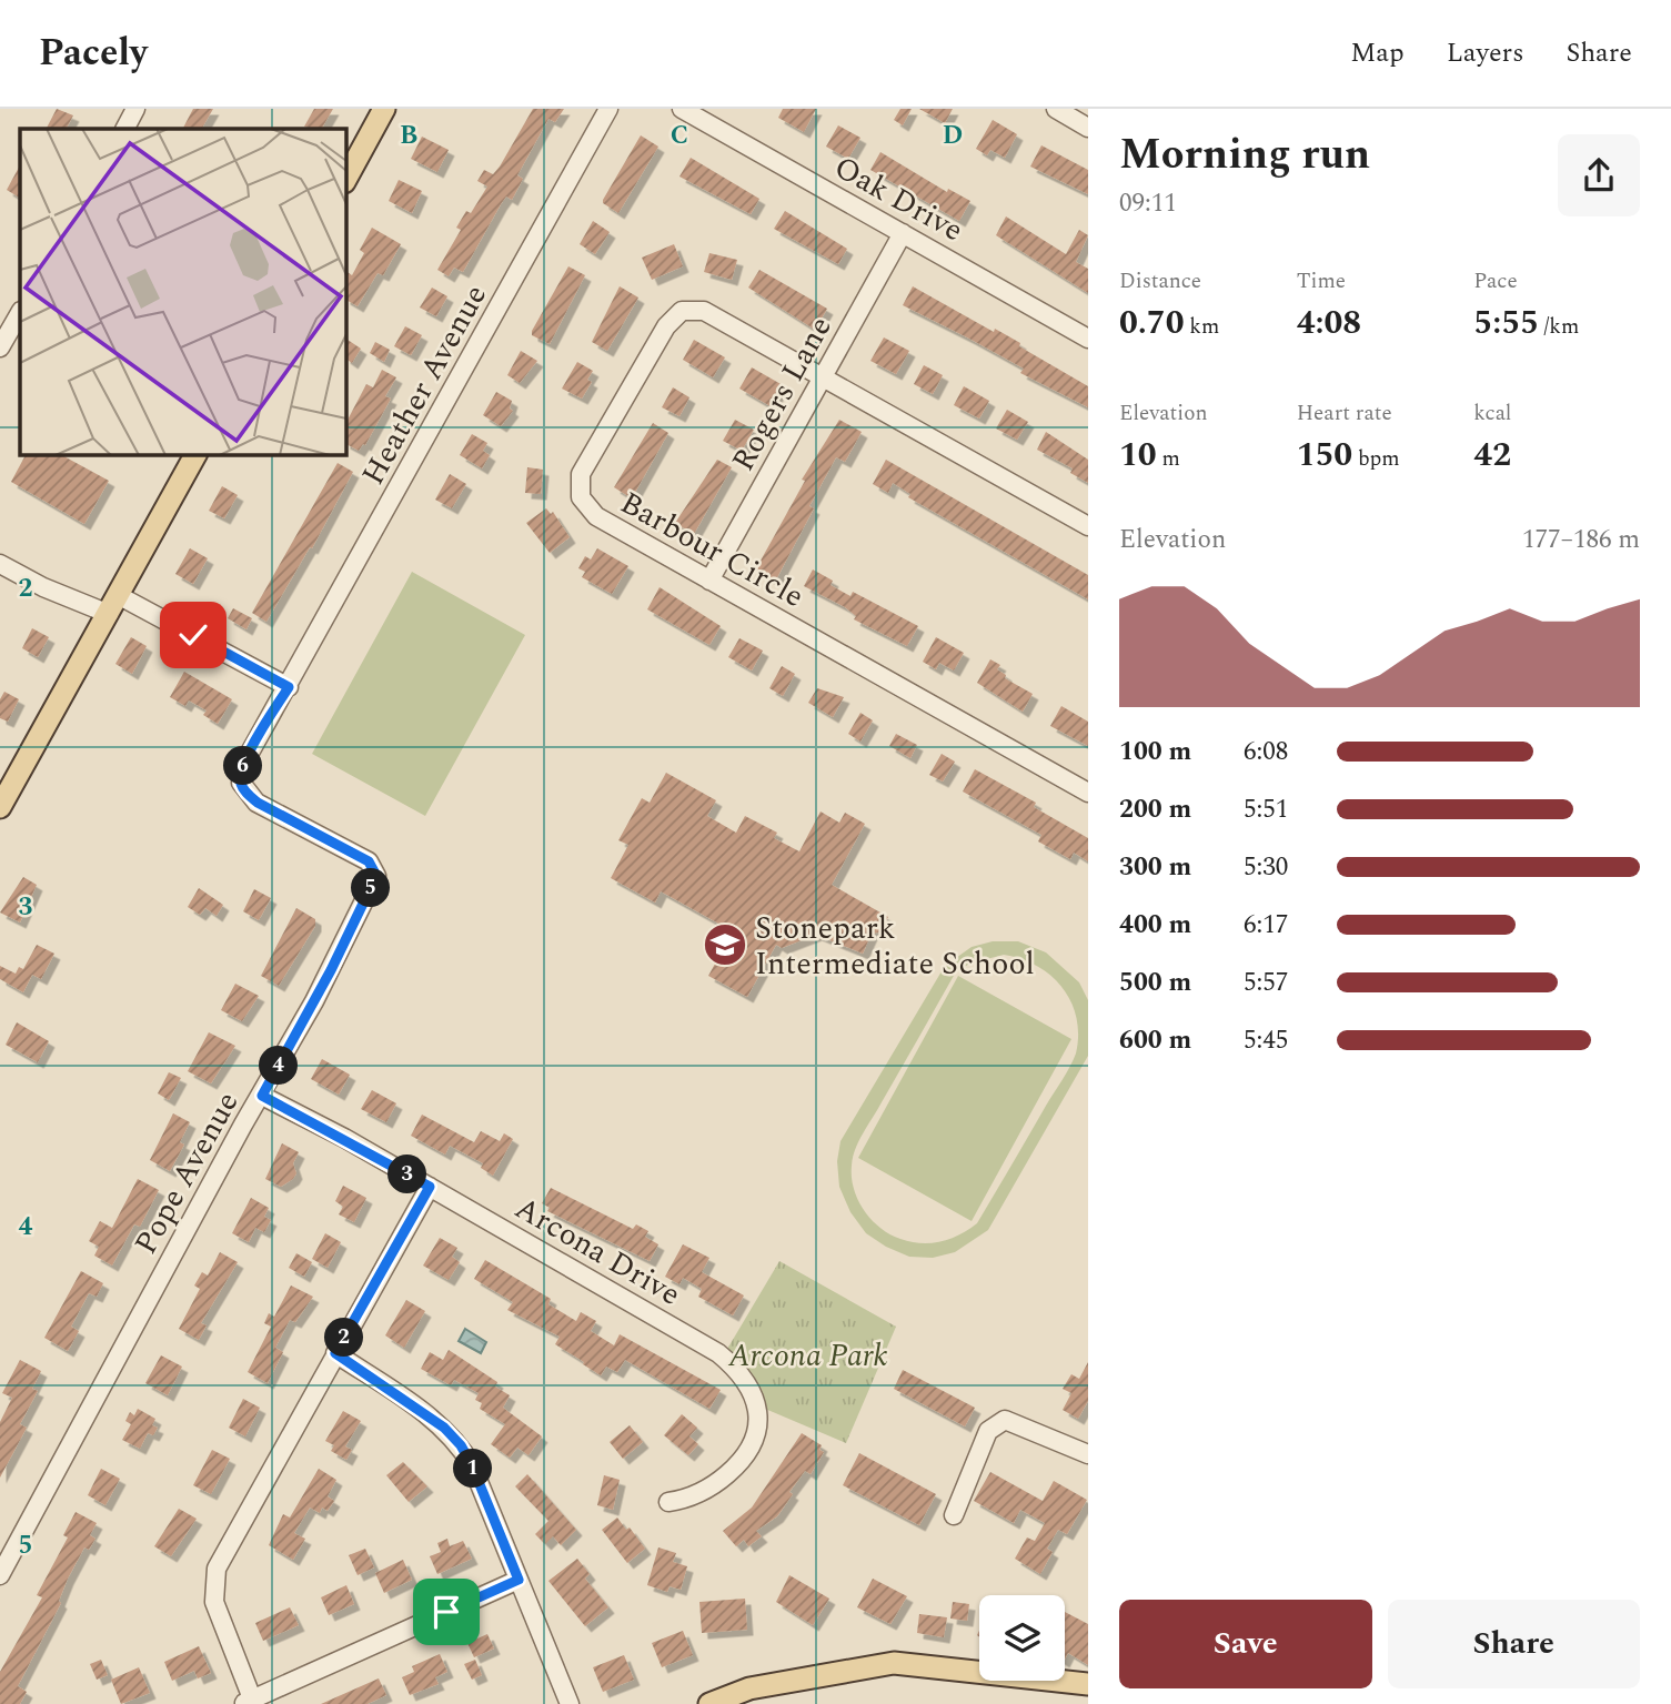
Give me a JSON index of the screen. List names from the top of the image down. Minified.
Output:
{"streets":{"street":["Oak Drive","Heather Avenue","Rogers Lane","Barbour Circle","Pope Avenue","Arcona Drive"]},"crossings":[["Oak Drive","Rogers Lane"],["Heather Avenue","Pope Avenue"],["Rogers Lane","Barbour Circle"],["Pope Avenue","Arcona Drive"]],"parks":["Arcona Park"],"places":{"school or university":["Stonepark Intermediate School"]},"page":{"header":"Pacely","nav":["Map","Layers","Share"],"heading":["Morning run","09:11"],"stats":[["Distance","0.70 km"],["Time","4:08"],["Pace","5:55 /km"],["Elevation","10 m"],["Heart rate","150 bpm"],["kcal","42"]],"chart":["Elevation","177–186 m"],"list":[{"name":"100 m","note":"6:08"},{"name":"200 m","note":"5:51"},{"name":"300 m","note":"5:30"},{"name":"400 m","note":"6:17"},{"name":"500 m","note":"5:57"},{"name":"600 m","note":"5:45"}],"pins":["6","5","4","3","2","1"],"buttons":["Save","Share"]},"grid":{"columns":["B","C","D"],"rows":["2","3","4","5"]}}
